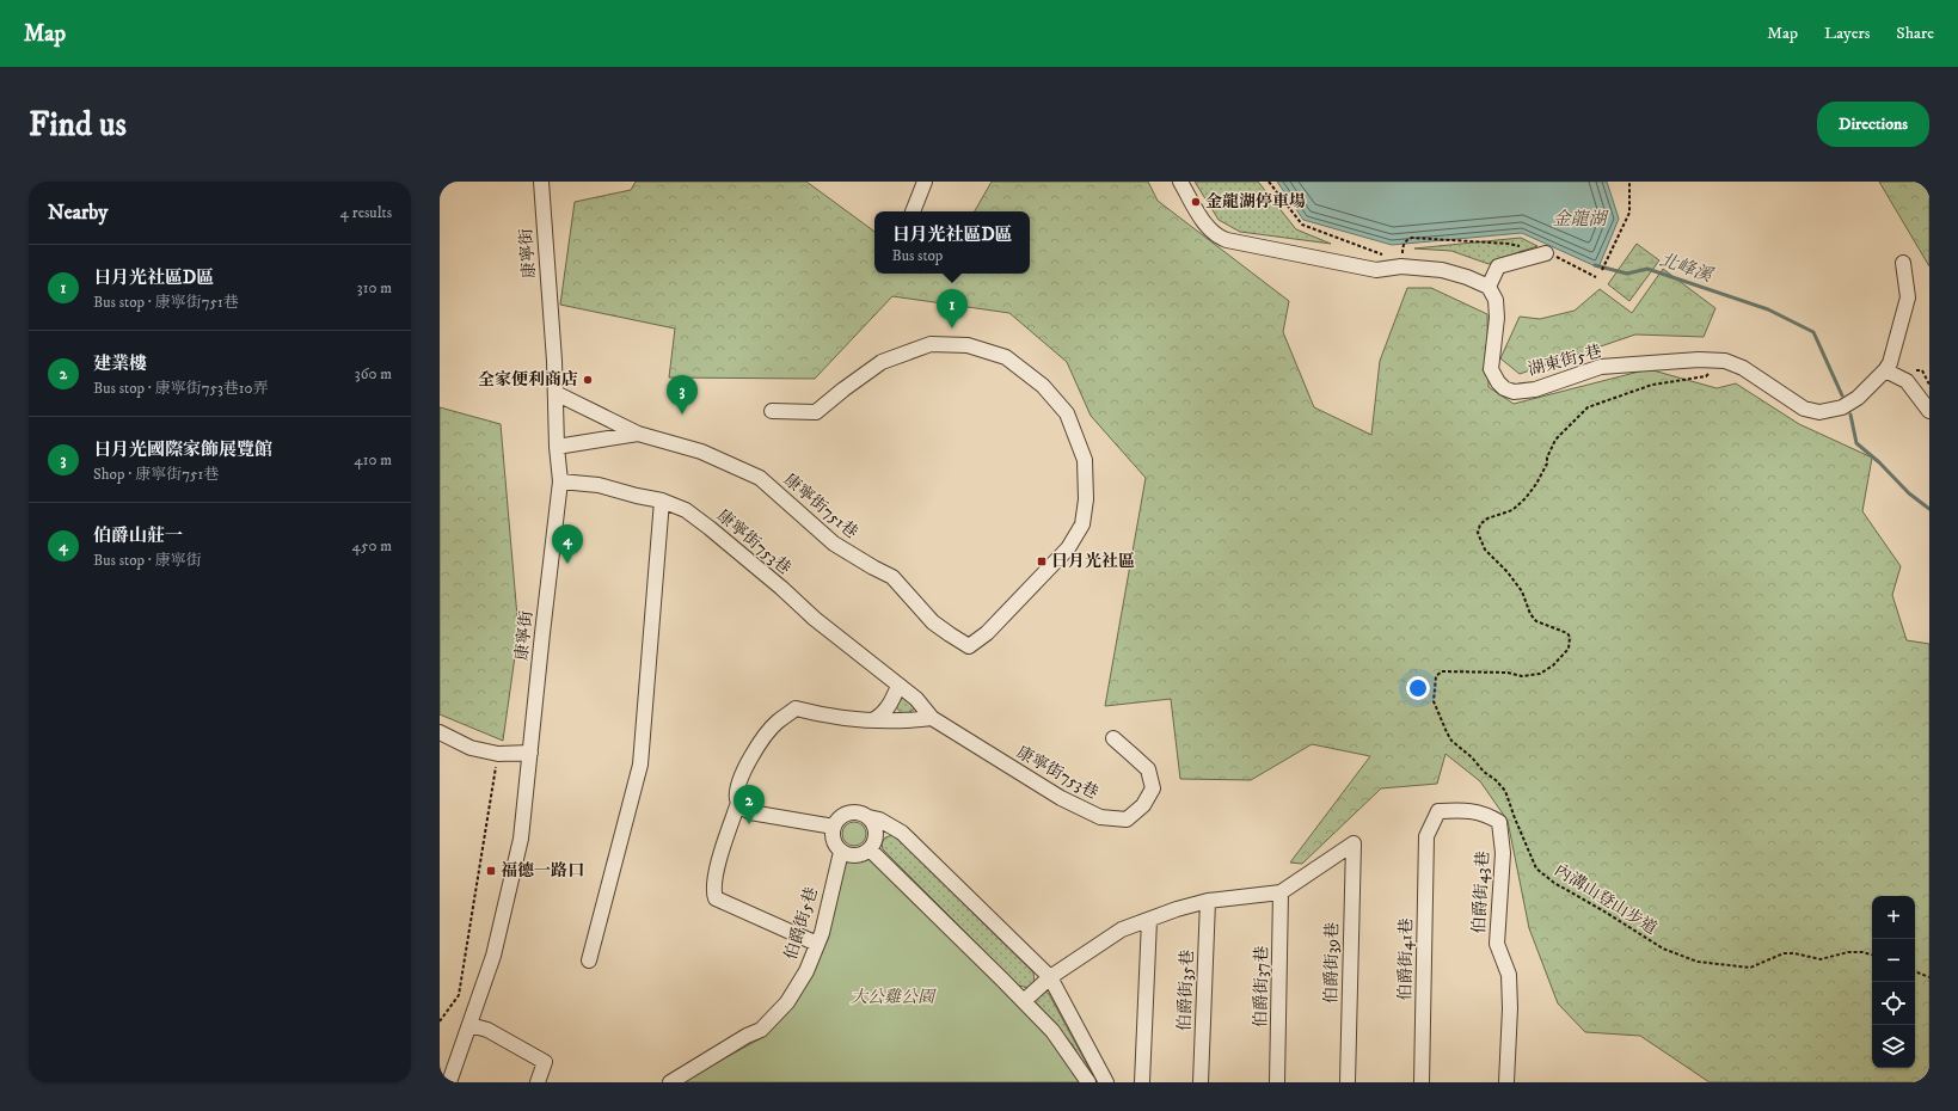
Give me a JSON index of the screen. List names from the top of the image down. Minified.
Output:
{"streets":{"street":["康寧街","湖東街5巷","康寧街751巷","康寧街753巷","伯爵街43巷","伯爵街5巷","伯爵街41巷","伯爵街39巷","伯爵街37巷","伯爵街35巷"],"path":["內溝山登山步道"]},"crossings":[["康寧街","康寧街751巷"],["康寧街","康寧街753巷"],["湖東街5巷","內溝山登山步道"],["伯爵街43巷","伯爵街41巷"],["伯爵街39巷","伯爵街37巷"]],"water":["金龍湖","北峰溪"],"parks":["大公雞公園"],"places":{"other":["金龍湖停車場","全家便利商店"],"transit":["日月光社區","福德一路口"]},"page":{"header":"Map","nav":["Map","Layers","Share"],"buttons":"Directions","title":"Find us","heading":["Nearby","4 results"],"popup":["日月光社區D區","Bus stop"],"list":[{"mark":"1","name":"日月光社區D區","note":"Bus stop · 康寧街751巷","value":"310 m"},{"mark":"2","name":"建業樓","note":"Bus stop · 康寧街753巷10弄","value":"360 m"},{"mark":"3","name":"日月光國際家飾展覽館","note":"Shop · 康寧街751巷","value":"410 m"},{"mark":"4","name":"伯爵山莊一","note":"Bus stop · 康寧街","value":"450 m"}],"pins":["1","3","4","2"],"map_buttons":["+","−"]}}
